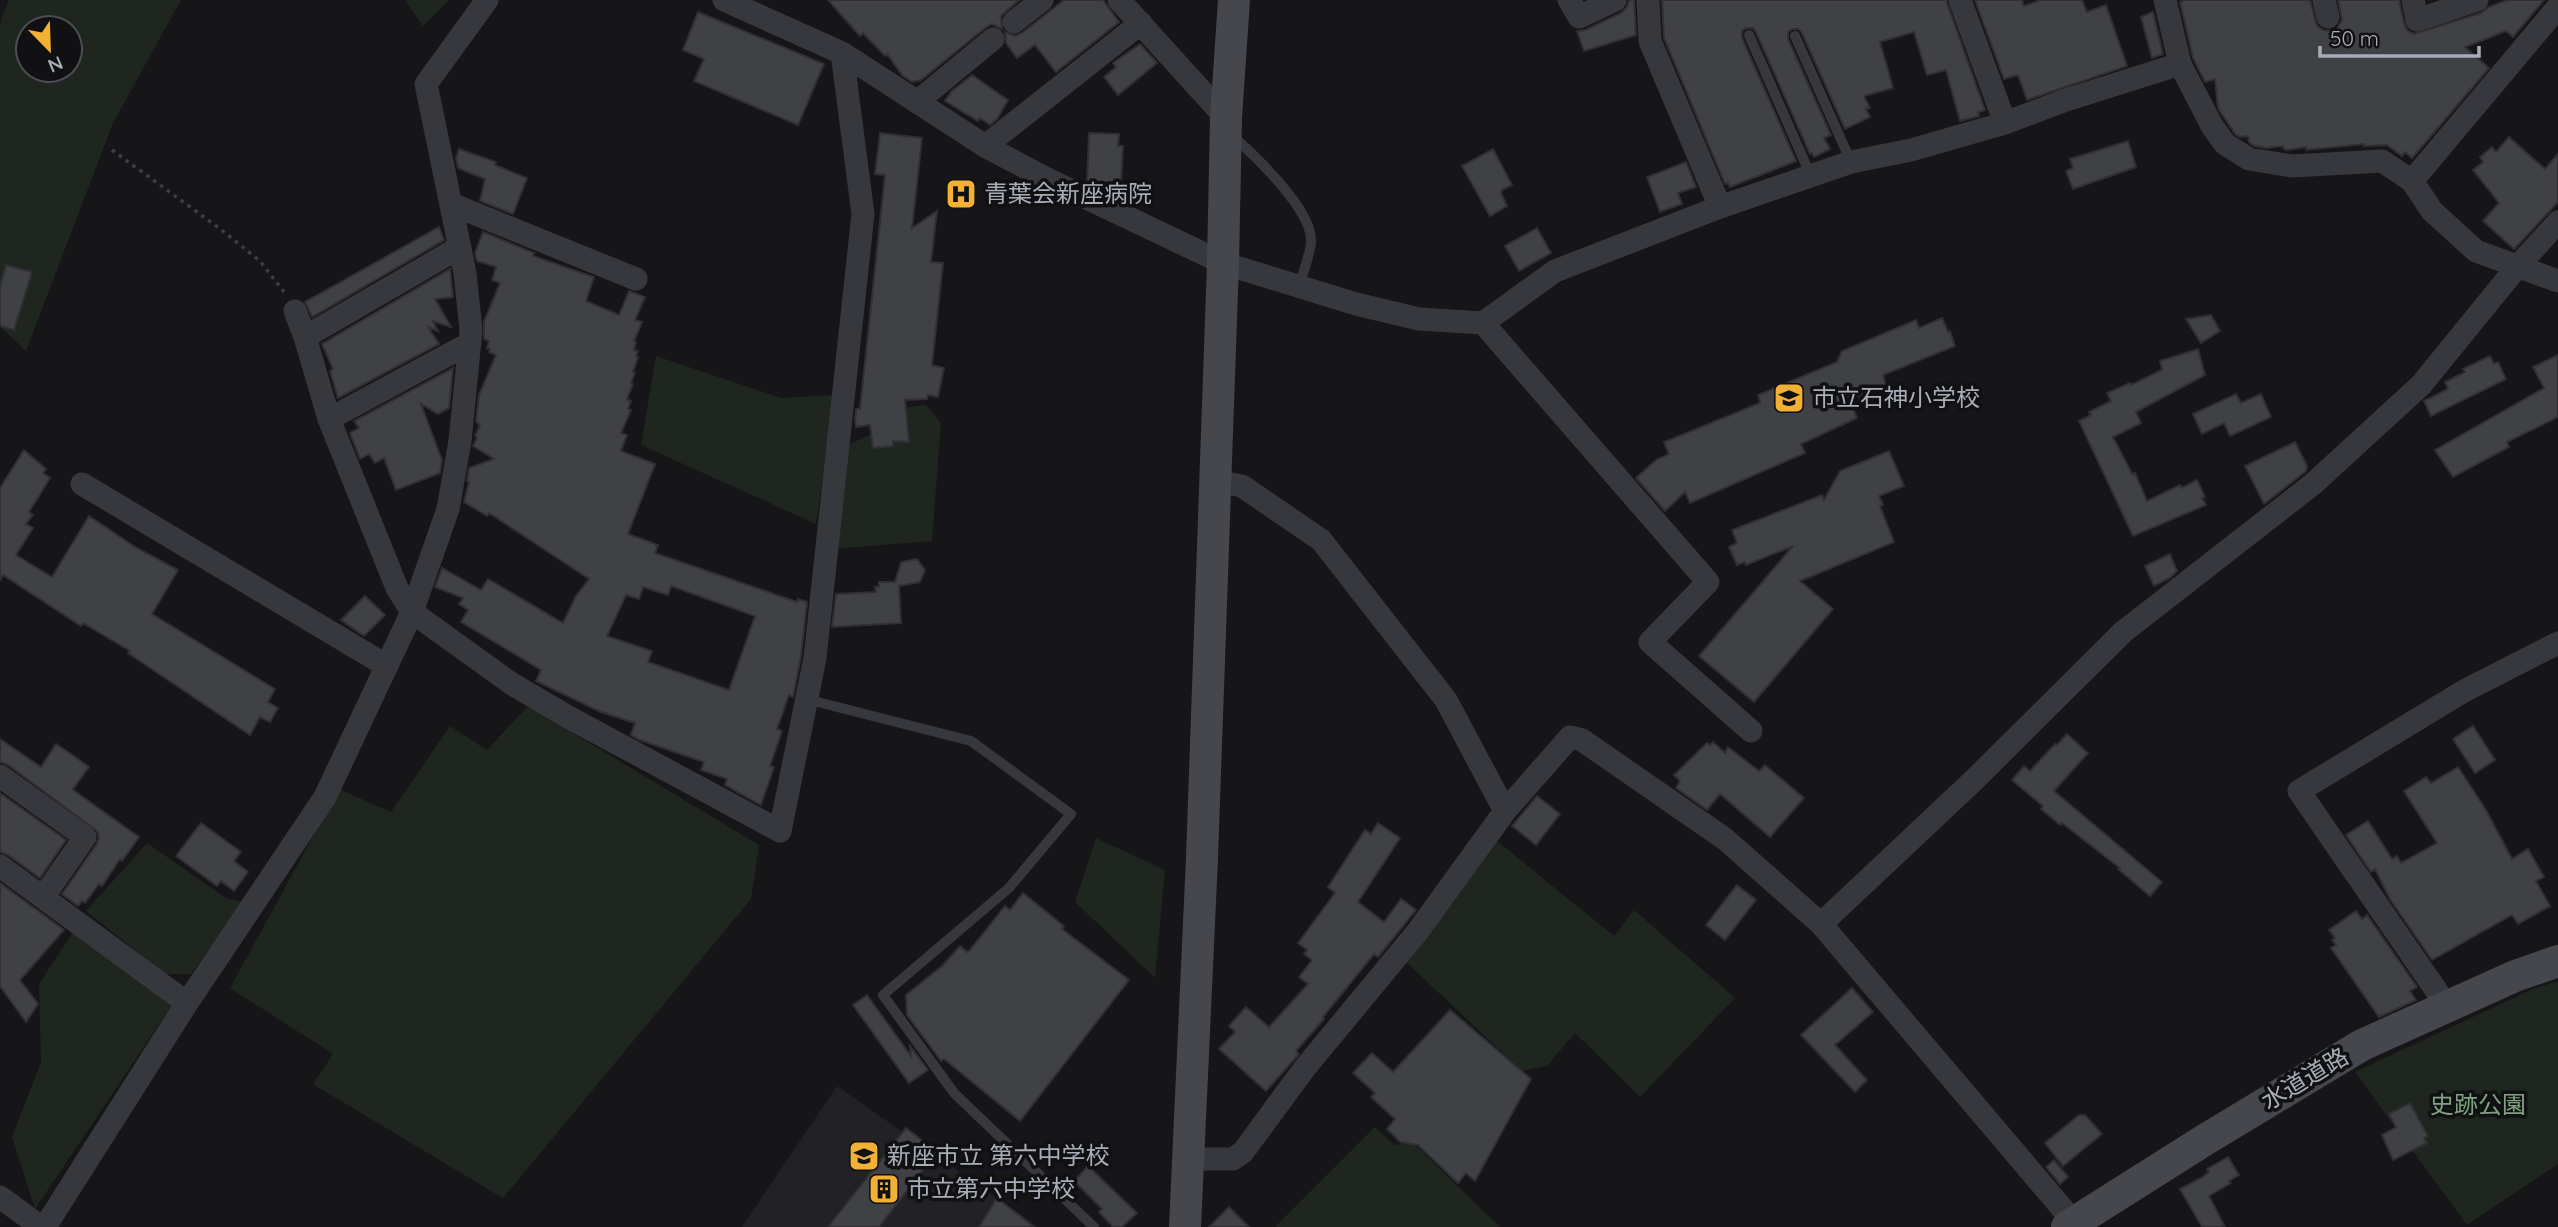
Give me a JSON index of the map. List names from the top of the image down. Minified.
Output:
{"streets":{"street":["水道道路"]},"parks":["史跡公園"],"places":{"hospital":["青葉会新座病院"],"school or university":["市立石神小学校","新座市立 第六中学校"],"building":["市立第六中学校"]},"scale_bar":"50 m","north":"bottom right"}
